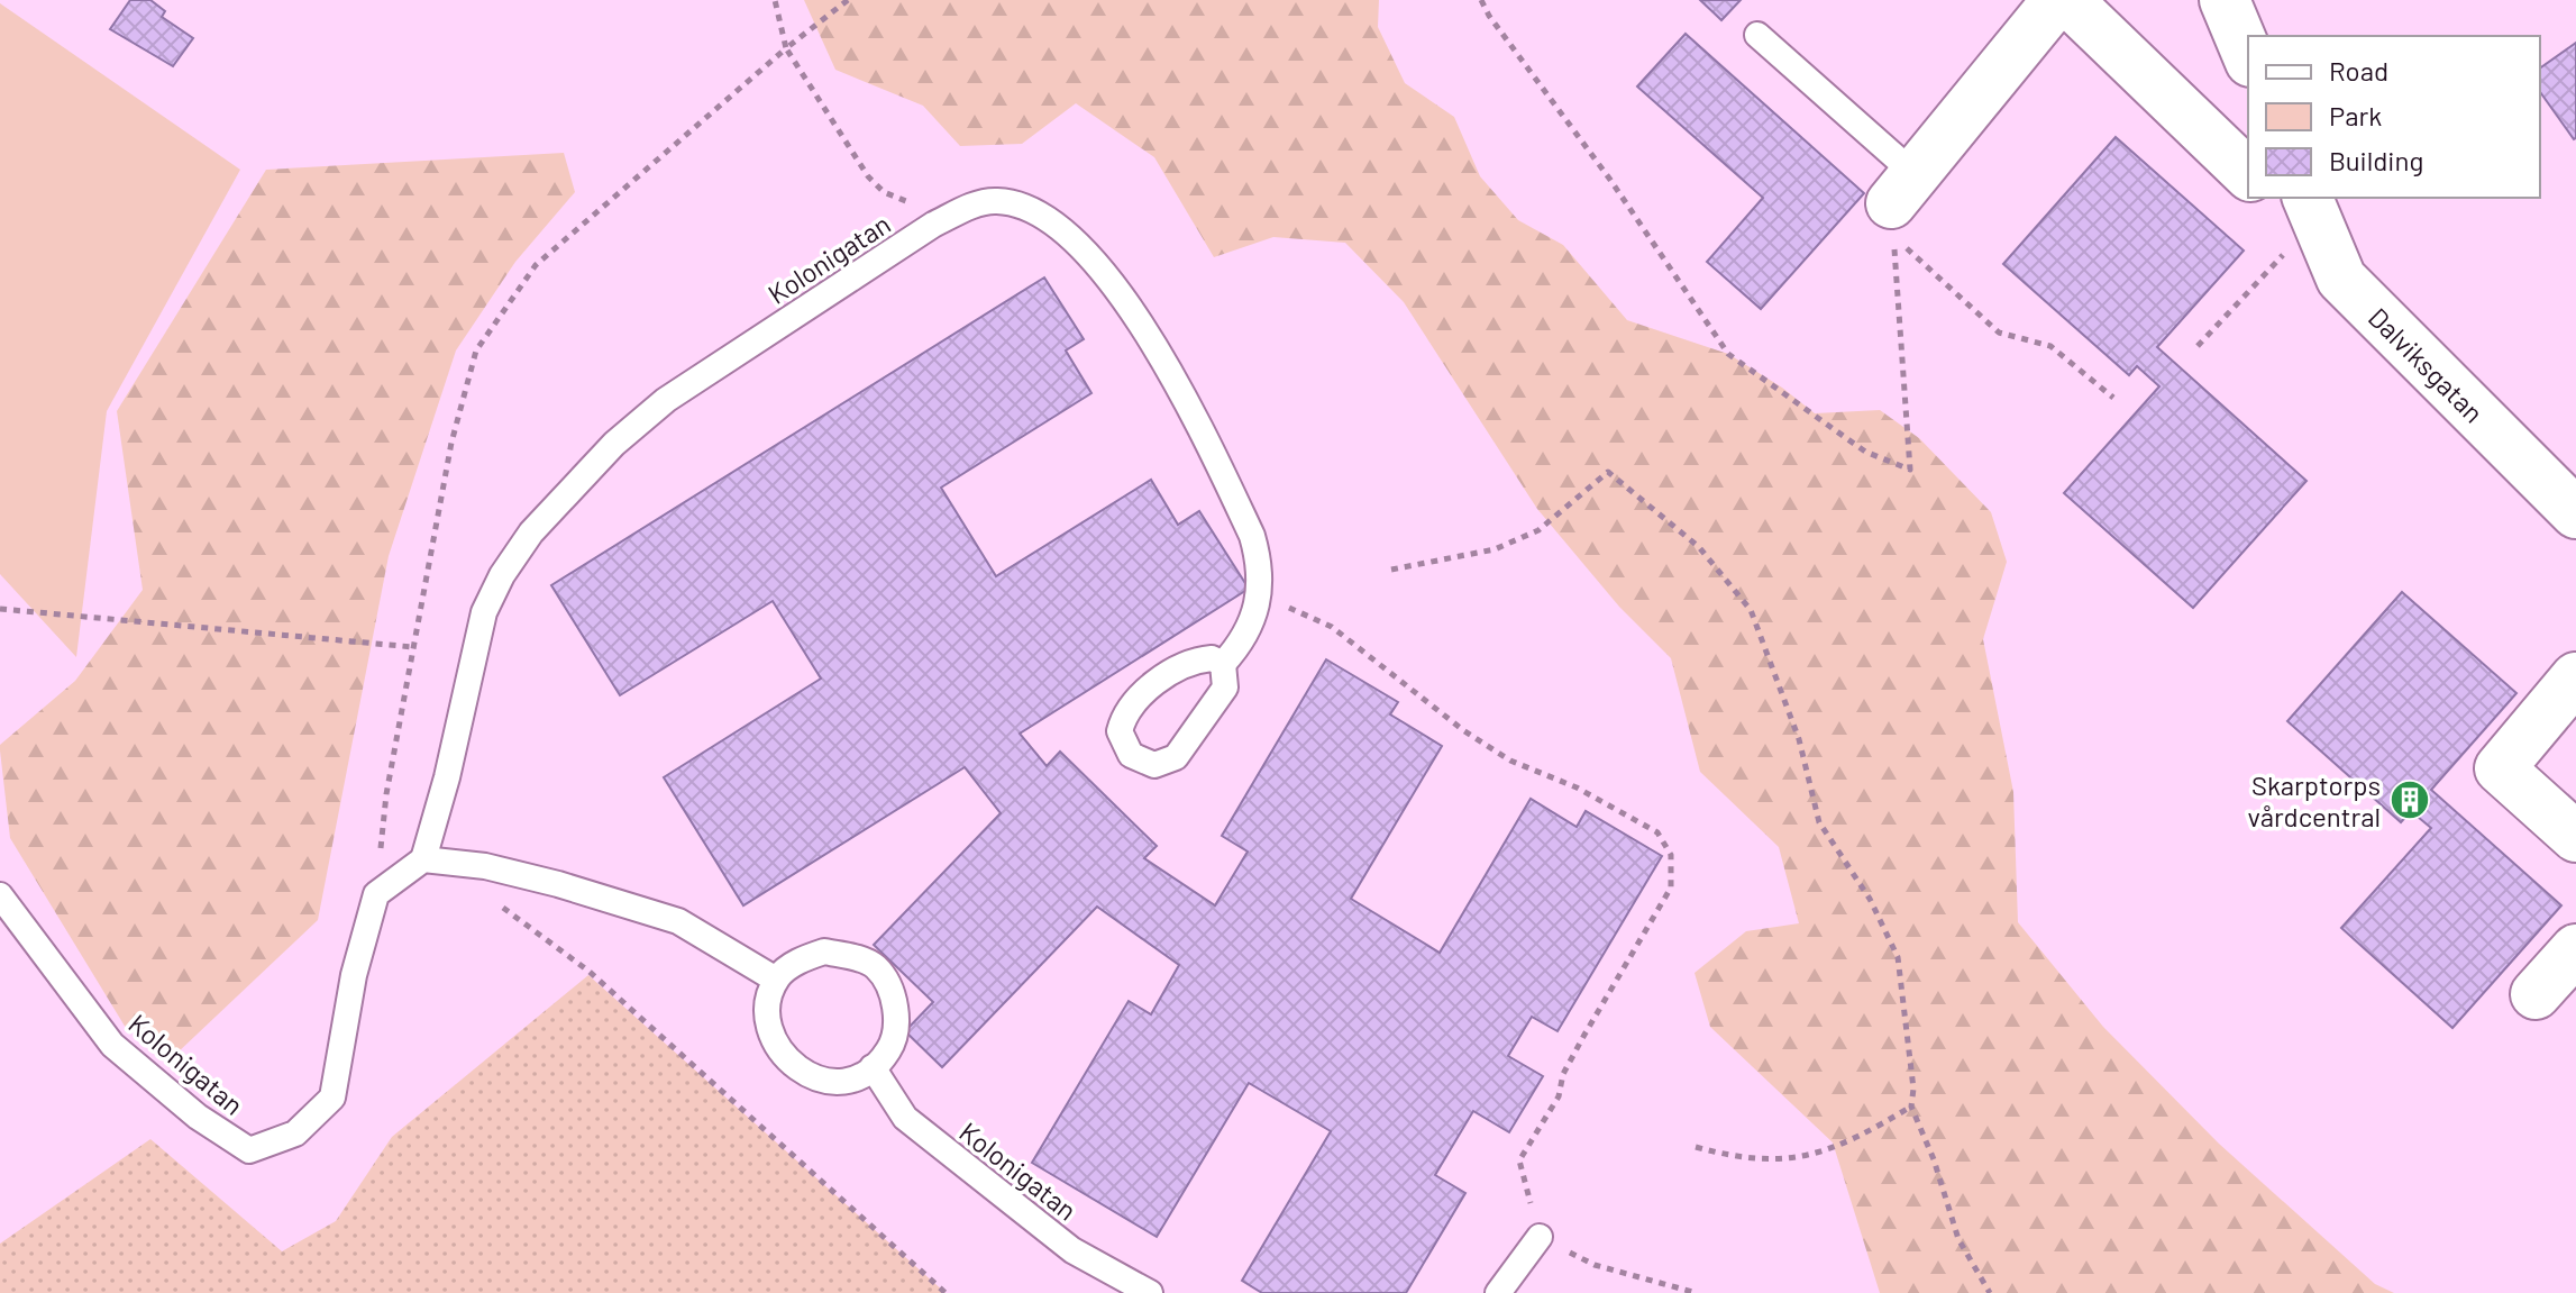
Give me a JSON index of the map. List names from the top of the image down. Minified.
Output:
{"streets":{"street":["Dalviksgatan"],"lane":["Kolonigatan"]},"places":{"building":["Skarptorps vårdcentral"]},"legend":["Road","Park","Building"]}
